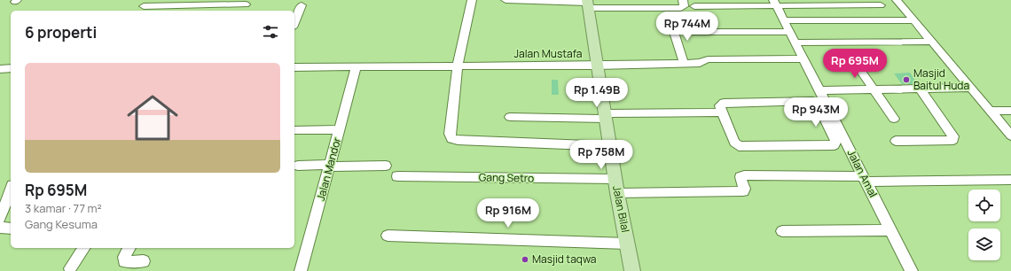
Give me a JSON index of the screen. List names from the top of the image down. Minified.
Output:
{"streets":{"main road":["Jalan Bilal"],"street":["Jalan Mustafa","Jalan Mandor","Jalan Amal","Gang Setro"]},"crossings":[["Jalan Mustafa","Jalan Mandor"],["Jalan Mustafa","Jalan Amal"],["Jalan Mustafa","Jalan Bilal"],["Jalan Amal","Gang Setro"],["Gang Setro","Jalan Bilal"]],"places":["Masjid Baitul Huda","Masjid taqwa"],"page":{"heading":"6 properti","price":["Rp 744M","Rp 695M","Rp 1.49B","Rp 943M","Rp 758M","Rp 916M"],"list":[{"name":"Rp 695M","note":"3 kamar · 77 m² · Gang Kesuma"}]}}
